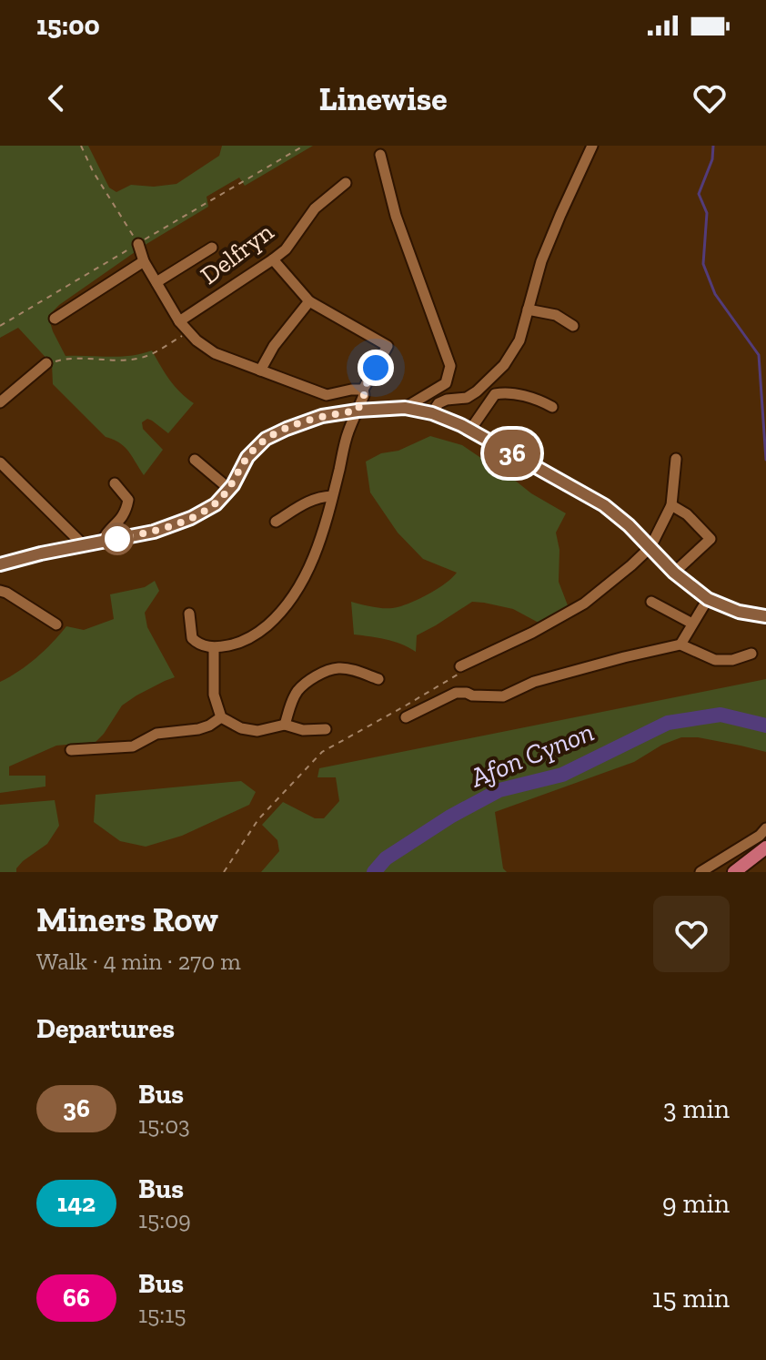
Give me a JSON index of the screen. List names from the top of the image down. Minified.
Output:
{"streets":{"street":["Delfryn"]},"water":["Afon Cynon"],"lines":["bus line 36"],"page":{"status":"15:00","header":"Linewise","on_map":"36","heading":[["Miners Row","Walk · 4 min · 270 m"],"Departures"],"list":[{"mark":"36","name":"Bus","note":"15:03","value":"3 min"},{"mark":"142","name":"Bus","note":"15:09","value":"9 min"},{"mark":"66","name":"Bus","note":"15:15","value":"15 min"}]}}
